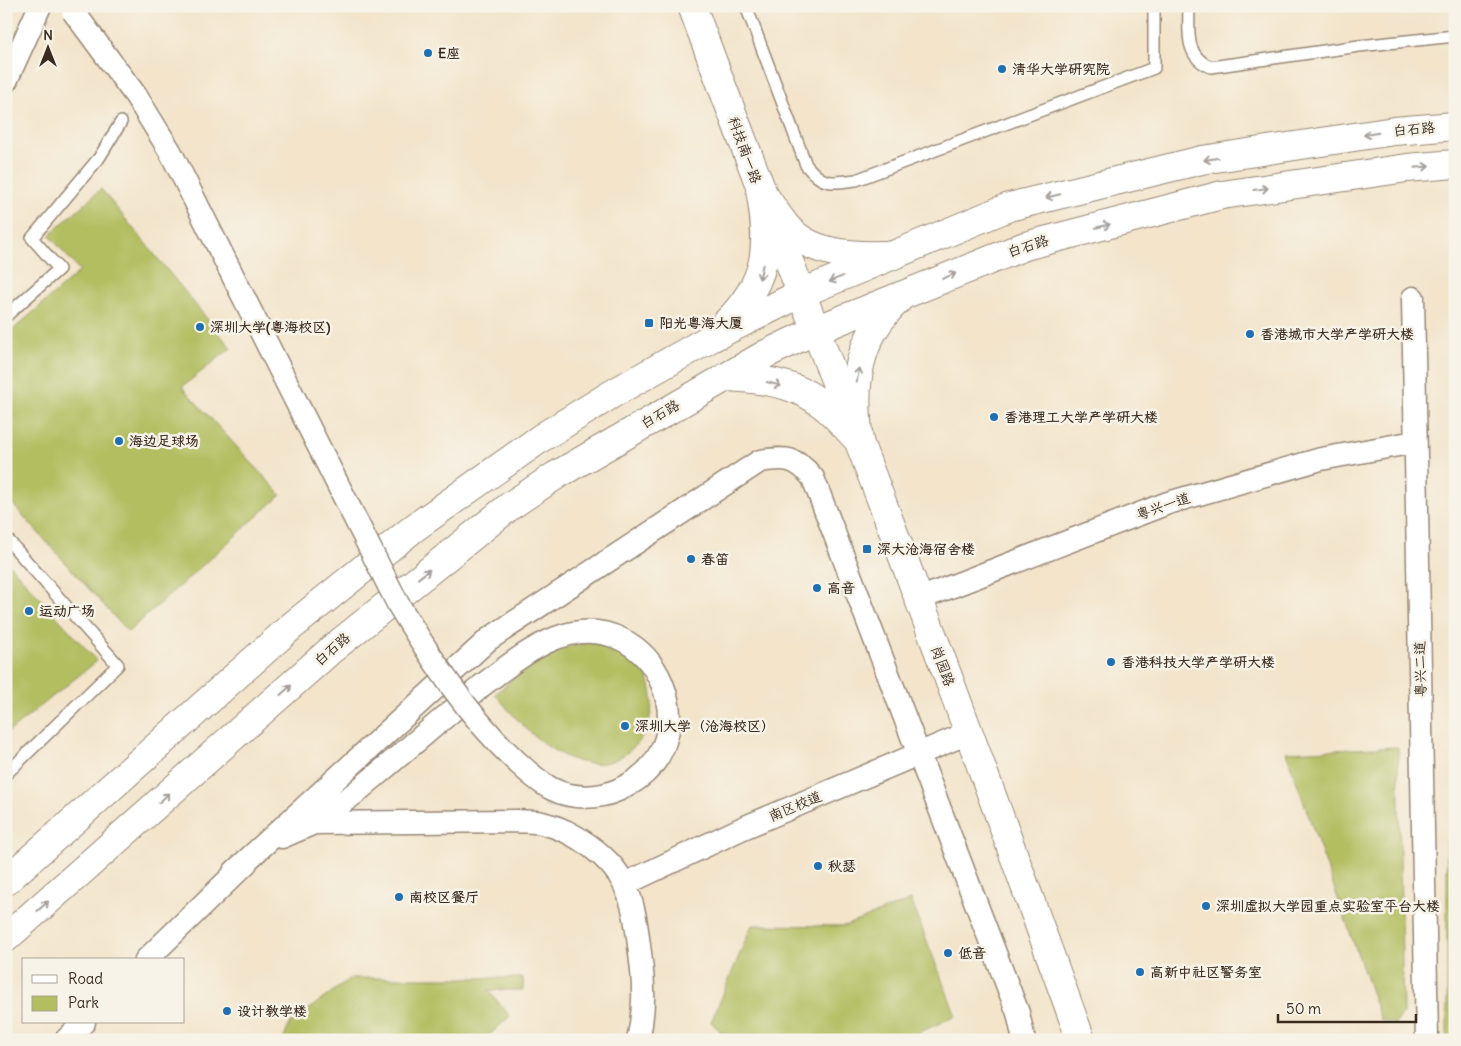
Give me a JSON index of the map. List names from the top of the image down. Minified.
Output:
{"streets":{"main road":["白石路","科技南一路","岗园路"],"street":["粤兴一道","粤兴二道","南区校道"]},"crossings":[["白石路","科技南一路"],["白石路","岗园路"],["科技南一路","岗园路"],["粤兴一道","岗园路"],["粤兴一道","粤兴二道"],["岗园路","南区校道"]],"places":{"other":["E座","清华大学研究院","深圳大学(粤海校区)","香港城市大学产学研大楼","香港理工大学产学研大楼","海边足球场","春笛","高音","运动广场","香港科技大学产学研大楼","深圳大学（沧海校区）","秋瑟","南校区餐厅","深圳虚拟大学园重点实验室平台大楼","低音","高新中社区警务室","设计教学楼"],"transit":["阳光粤海大厦","深大沧海宿舍楼"]},"legend":["Road","Park"],"scale_bar":"50 m","north":"top"}
